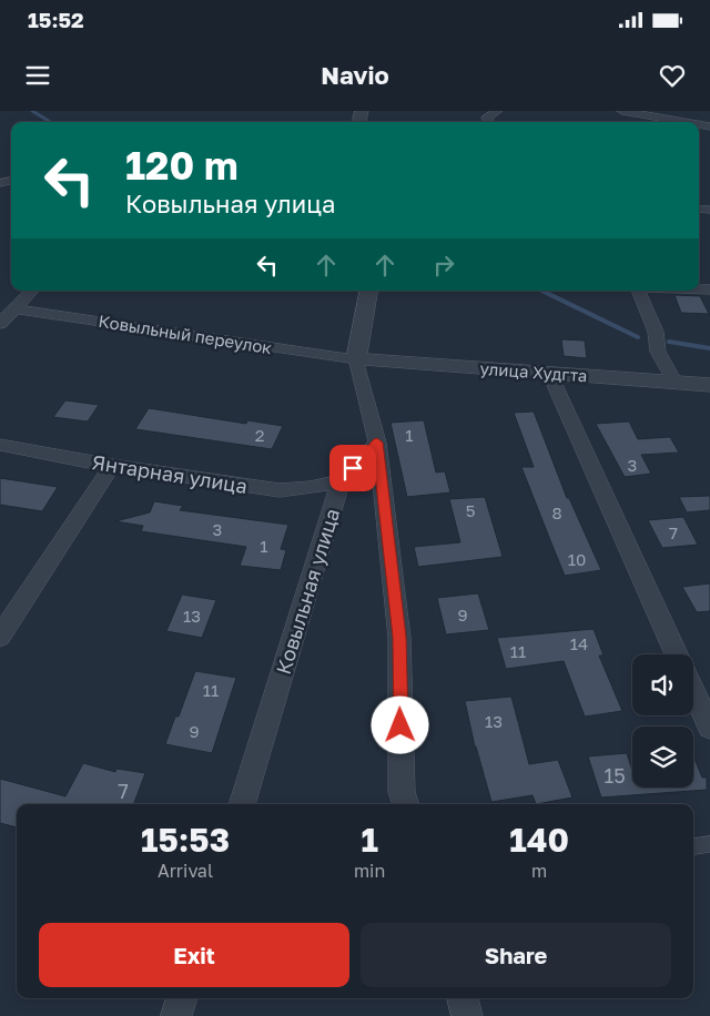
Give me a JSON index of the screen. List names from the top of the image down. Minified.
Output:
{"streets":{"street":["Ковыльный переулок","улица Худгта","Янтарная улица","Ковыльная улица"]},"crossings":[["Ковыльный переулок","улица Худгта"],["Янтарная улица","Ковыльная улица"]],"house_numbers":["2","1","3","5","8","3","7","1","10","9","13","14","11","11","13","9","15","7"],"page":{"status":"15:52","header":"Navio","turn":["120 m","Ковыльная улица"],"eta":["15:53","Arrival","1","min","140","m"],"buttons":["Exit","Share"]}}
